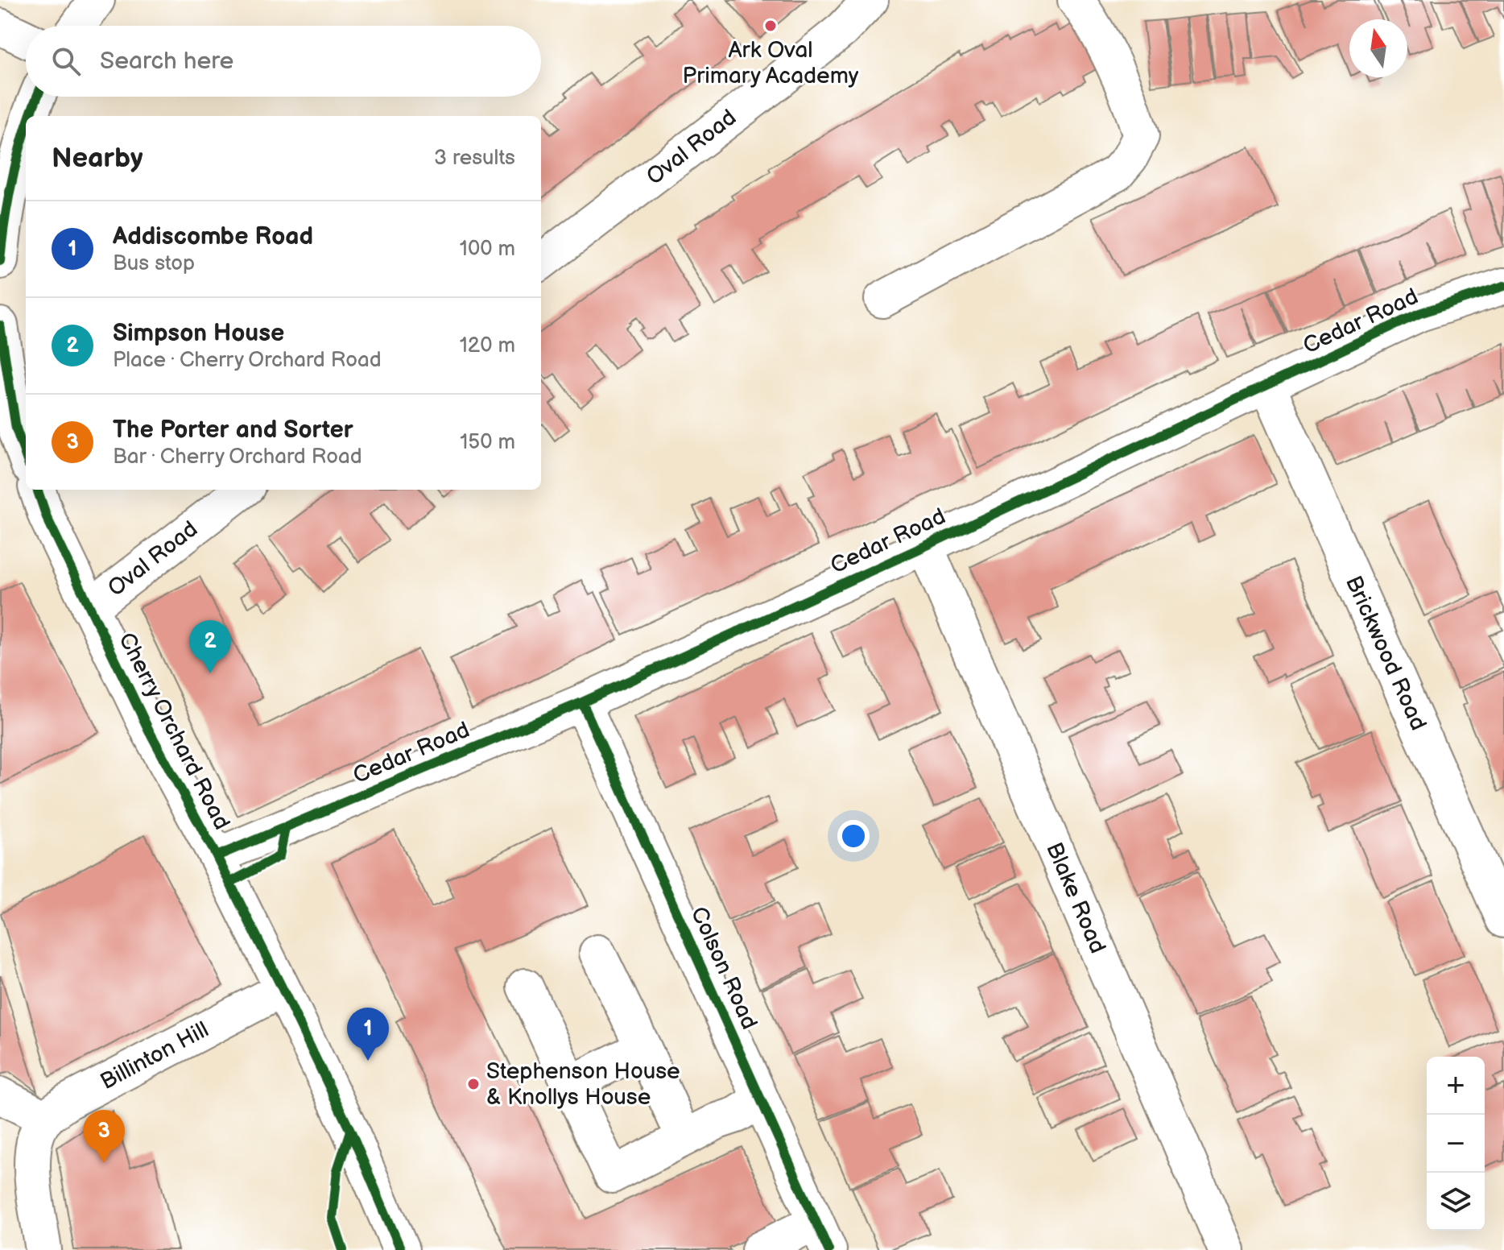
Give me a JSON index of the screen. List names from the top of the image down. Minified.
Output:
{"streets":{"street":["Oval Road","Cedar Road","Brickwood Road","Cherry Orchard Road","Blake Road","Colson Road","Billinton Hill"]},"crossings":[["Oval Road","Cherry Orchard Road"],["Cedar Road","Brickwood Road"],["Cedar Road","Cherry Orchard Road"],["Cedar Road","Blake Road"],["Cedar Road","Colson Road"],["Cherry Orchard Road","Billinton Hill"]],"places":["Ark Oval Primary Academy","Stephenson House & Knollys House"],"north":"top","page":{"search":"Search here","heading":["Nearby","3 results"],"list":[{"mark":"1","name":"Addiscombe Road","note":"Bus stop","value":"100 m"},{"mark":"2","name":"Simpson House","note":"Place · Cherry Orchard Road","value":"120 m"},{"mark":"3","name":"The Porter and Sorter","note":"Bar · Cherry Orchard Road","value":"150 m"}],"pins":["2","1","3"],"map_buttons":["+","−"]}}
